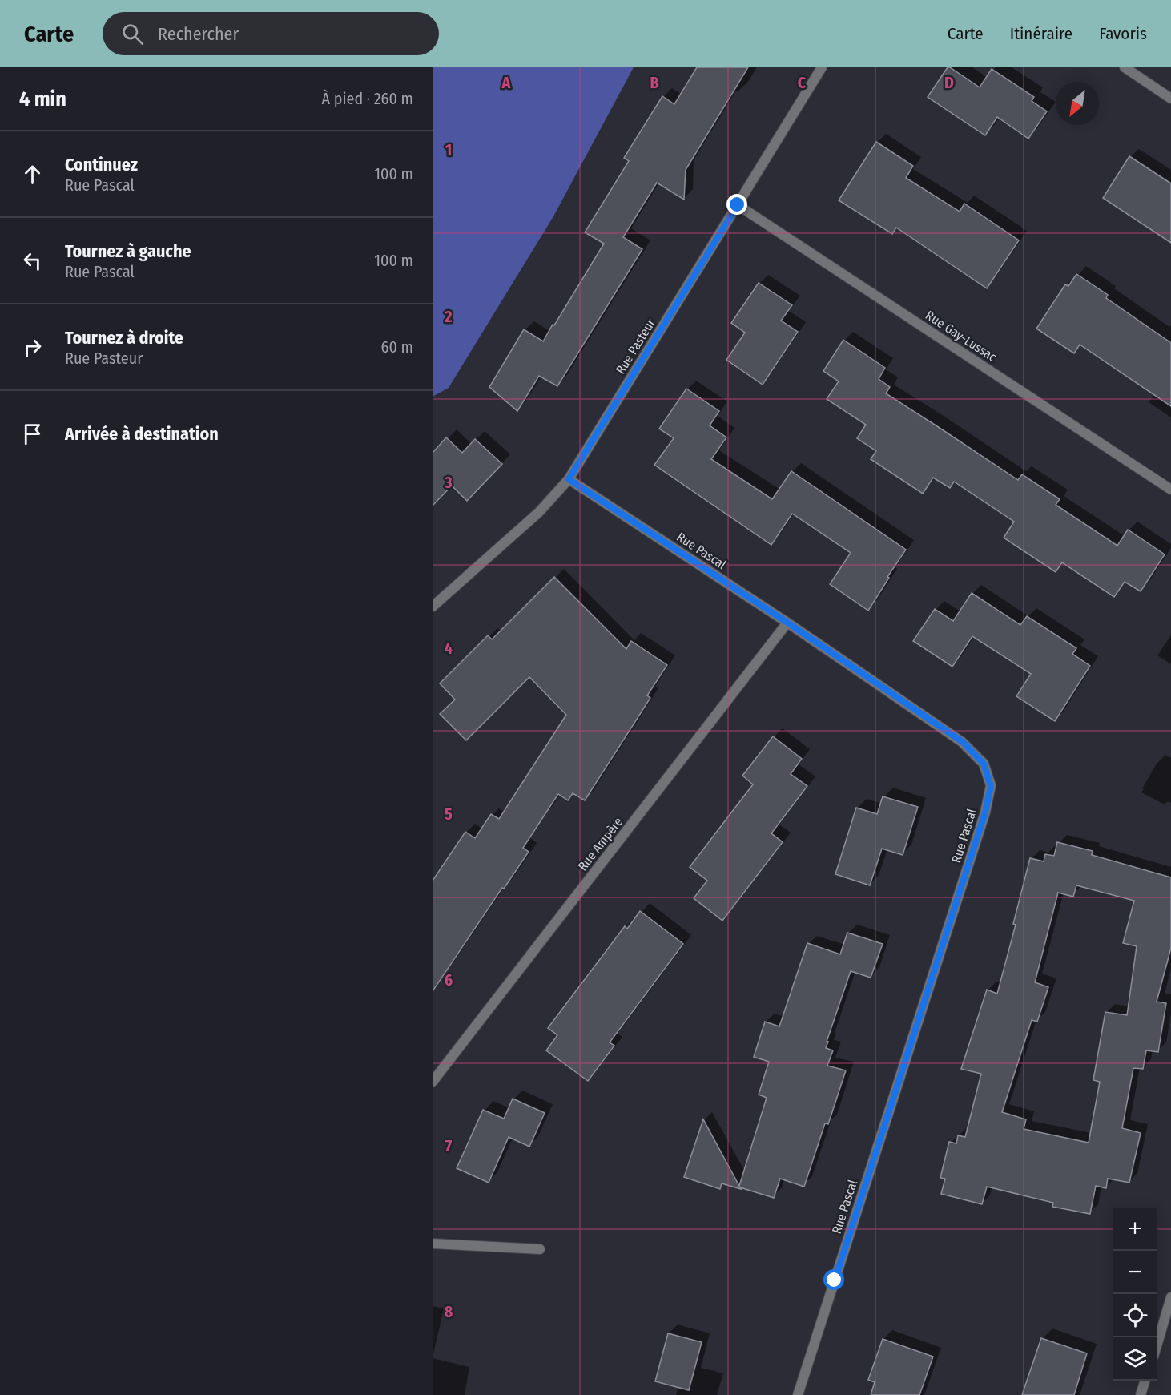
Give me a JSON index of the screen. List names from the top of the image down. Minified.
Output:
{"streets":{"street":["Rue Gay-Lussac","Rue Pasteur","Rue Pascal","Rue Ampère"]},"crossings":[["Rue Gay-Lussac","Rue Pasteur"],["Rue Pasteur","Rue Pascal"],["Rue Pascal","Rue Ampère"]],"north":"bottom left","page":{"header":"Carte","search":"Rechercher","nav":["Carte","Itinéraire","Favoris"],"heading":["4 min","À pied · 260 m"],"list":[["Continuez","Rue Pascal","100 m"],["Tournez à gauche","Rue Pascal","100 m"],["Tournez à droite","Rue Pasteur","60 m"],"Arrivée à destination"],"map_buttons":["+","−"]},"grid":{"columns":["A","B","C","D"],"rows":["1","2","3","4","5","6","7","8"]}}
